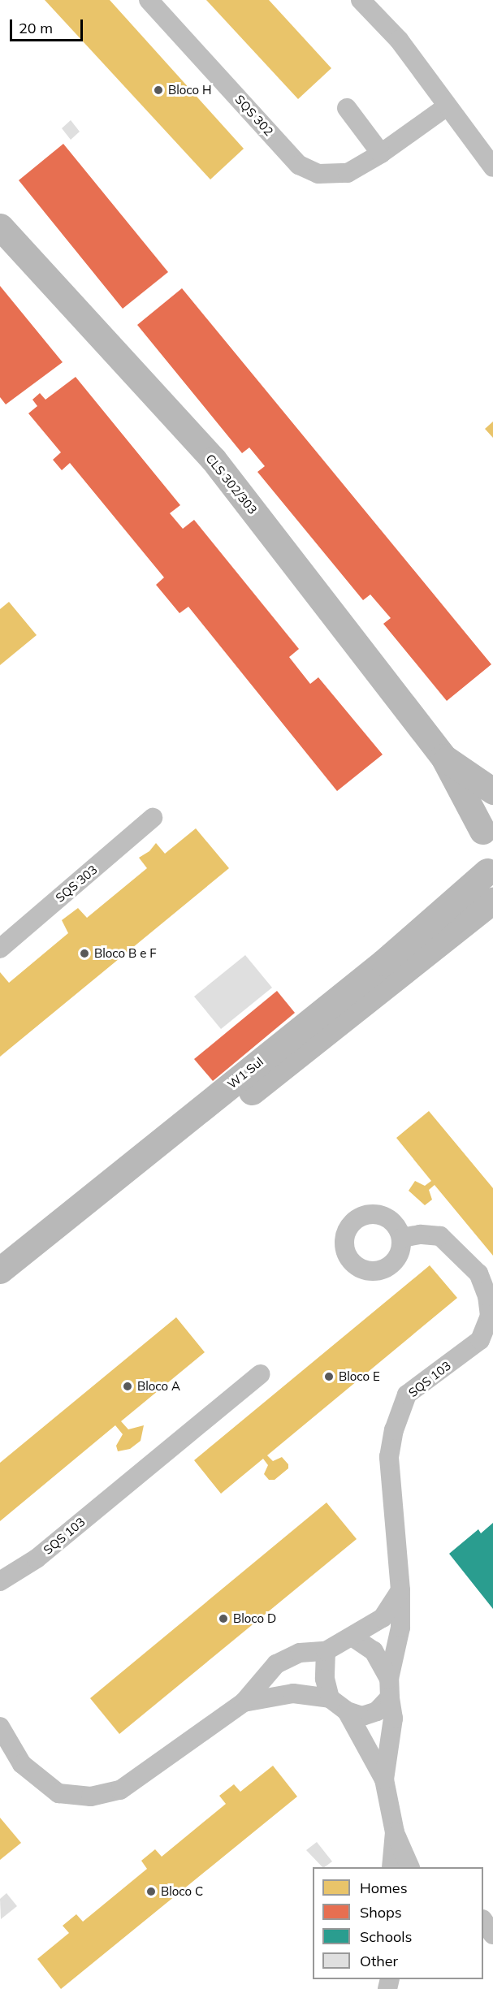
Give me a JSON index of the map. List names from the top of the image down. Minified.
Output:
{"streets":{"street":["SQS 302","CLS 302/303","SQS 303","W1 Sul","SQS 103"]},"places":["Bloco H","Bloco B e F","Bloco E","Bloco A","Bloco D","Bloco C"],"legend":["Homes","Shops","Schools","Other"],"scale_bar":"20 m"}
